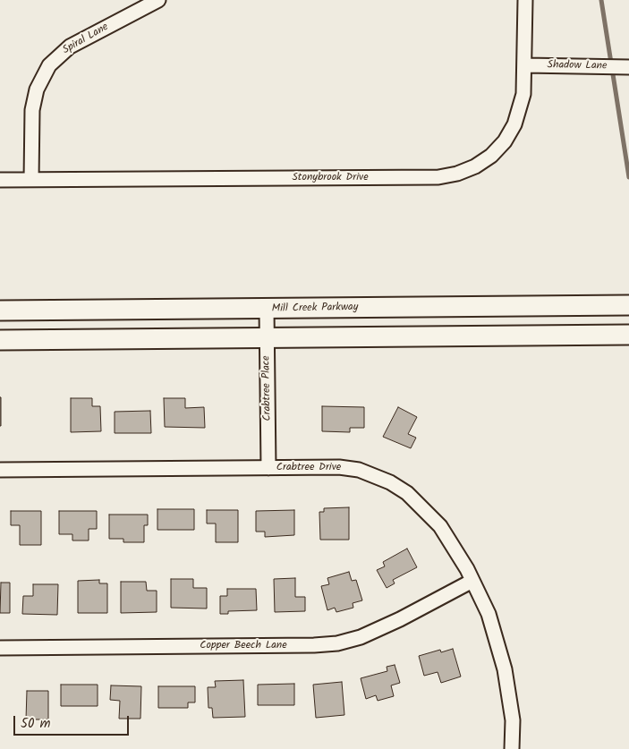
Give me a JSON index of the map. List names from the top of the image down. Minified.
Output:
{"streets":{"main road":["Mill Creek Parkway"],"street":["Spiral Lane","Shadow Lane","Stonybrook Drive","Crabtree Place","Crabtree Drive","Copper Beech Lane"]},"crossings":[["Spiral Lane","Stonybrook Drive"],["Shadow Lane","Stonybrook Drive"],["Mill Creek Parkway","Crabtree Place"],["Crabtree Place","Crabtree Drive"],["Crabtree Drive","Copper Beech Lane"]],"scale_bar":"50 m"}
